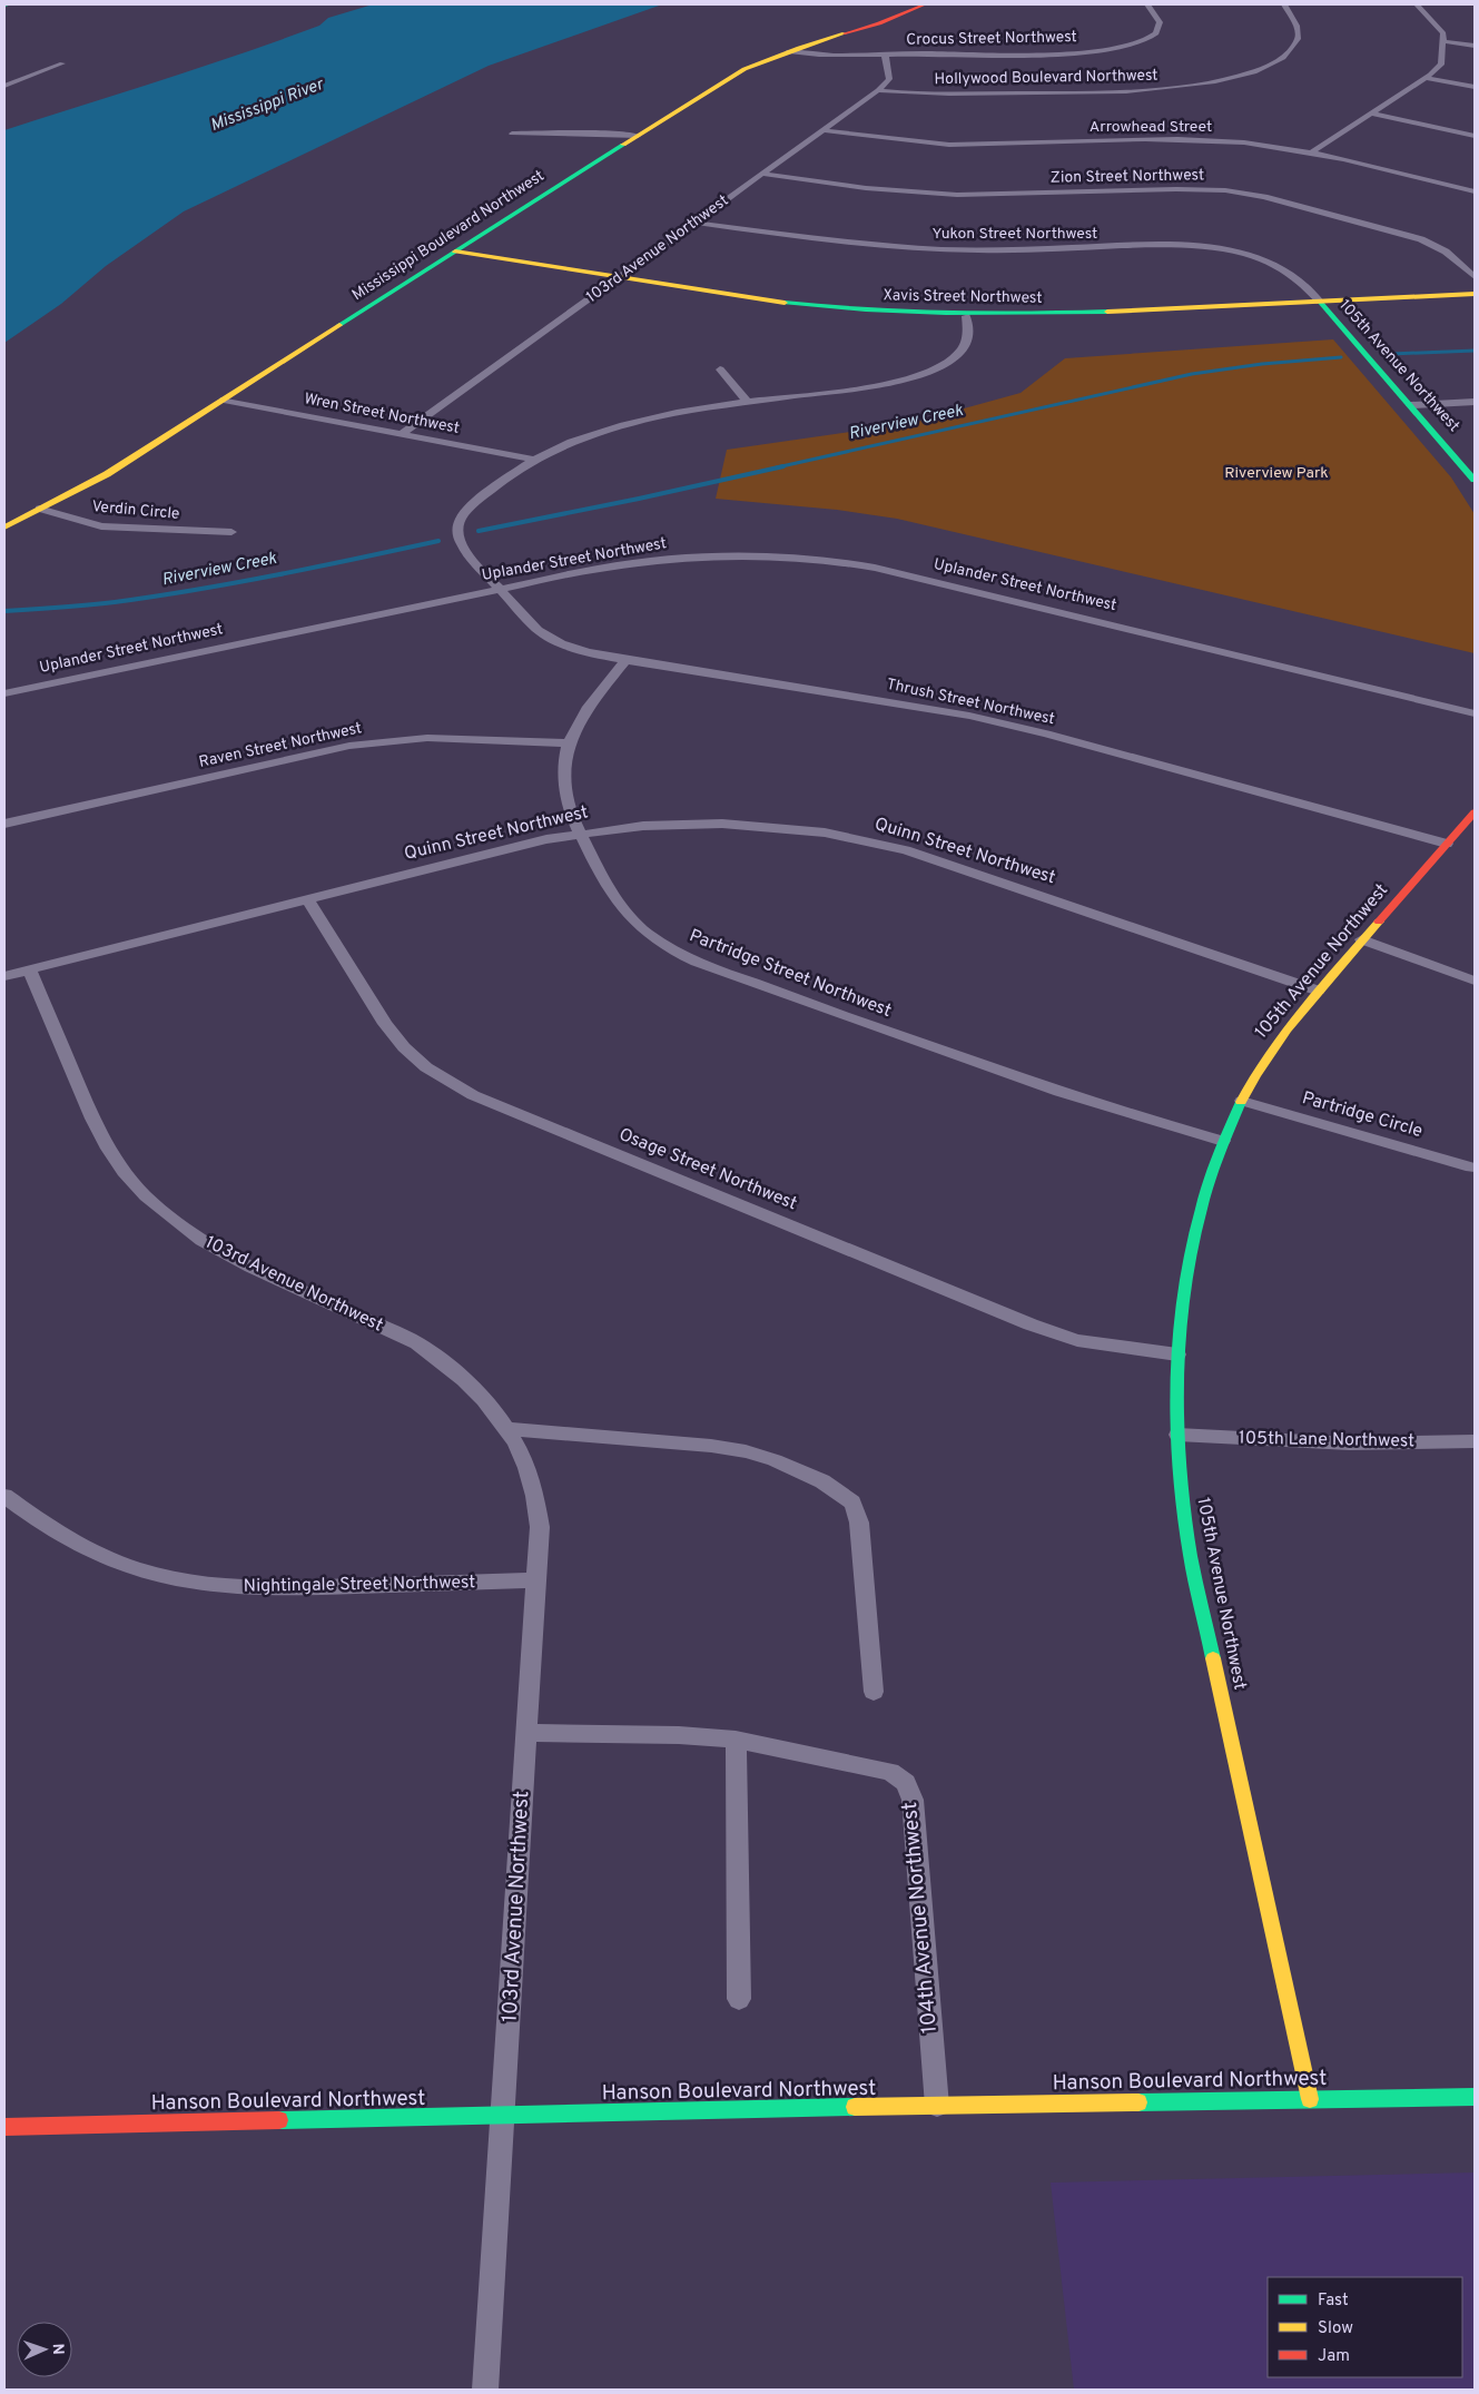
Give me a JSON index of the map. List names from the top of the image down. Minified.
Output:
{"streets":{"street":["Crocus Street Northwest","Hollywood Boulevard Northwest","Arrowhead Street","Zion Street Northwest","Yukon Street Northwest","Mississippi Boulevard Northwest","103rd Avenue Northwest","Xavis Street Northwest","105th Avenue Northwest","Wren Street Northwest","Verdin Circle","Uplander Street Northwest","Thrush Street Northwest","Raven Street Northwest","Quinn Street Northwest","Partridge Street Northwest","Partridge Circle","Osage Street Northwest","105th Lane Northwest","Nightingale Street Northwest","104th Avenue Northwest","Hanson Boulevard Northwest"]},"crossings":[["Crocus Street Northwest","Mississippi Boulevard Northwest"],["Hollywood Boulevard Northwest","103rd Avenue Northwest"],["Arrowhead Street","103rd Avenue Northwest"],["Zion Street Northwest","103rd Avenue Northwest"],["Yukon Street Northwest","103rd Avenue Northwest"],["Yukon Street Northwest","Xavis Street Northwest"],["Yukon Street Northwest","105th Avenue Northwest"],["Mississippi Boulevard Northwest","Xavis Street Northwest"],["Mississippi Boulevard Northwest","Wren Street Northwest"],["Mississippi Boulevard Northwest","Verdin Circle"],["103rd Avenue Northwest","Xavis Street Northwest"],["103rd Avenue Northwest","Wren Street Northwest"],["103rd Avenue Northwest","Quinn Street Northwest"],["103rd Avenue Northwest","Nightingale Street Northwest"],["103rd Avenue Northwest","104th Avenue Northwest"],["103rd Avenue Northwest","Hanson Boulevard Northwest"],["Xavis Street Northwest","105th Avenue Northwest"],["105th Avenue Northwest","Thrush Street Northwest"],["105th Avenue Northwest","Quinn Street Northwest"],["105th Avenue Northwest","Partridge Street Northwest"],["105th Avenue Northwest","Partridge Circle"],["105th Avenue Northwest","Osage Street Northwest"],["105th Avenue Northwest","105th Lane Northwest"],["105th Avenue Northwest","Hanson Boulevard Northwest"],["Wren Street Northwest","Thrush Street Northwest"],["Uplander Street Northwest","Thrush Street Northwest"],["Thrush Street Northwest","Partridge Street Northwest"],["Raven Street Northwest","Partridge Street Northwest"],["Quinn Street Northwest","Partridge Street Northwest"],["Quinn Street Northwest","Osage Street Northwest"],["104th Avenue Northwest","Hanson Boulevard Northwest"]],"water":["Mississippi River","Riverview Creek"],"parks":["Riverview Park"],"legend":["Fast","Slow","Jam"],"north":"right"}
